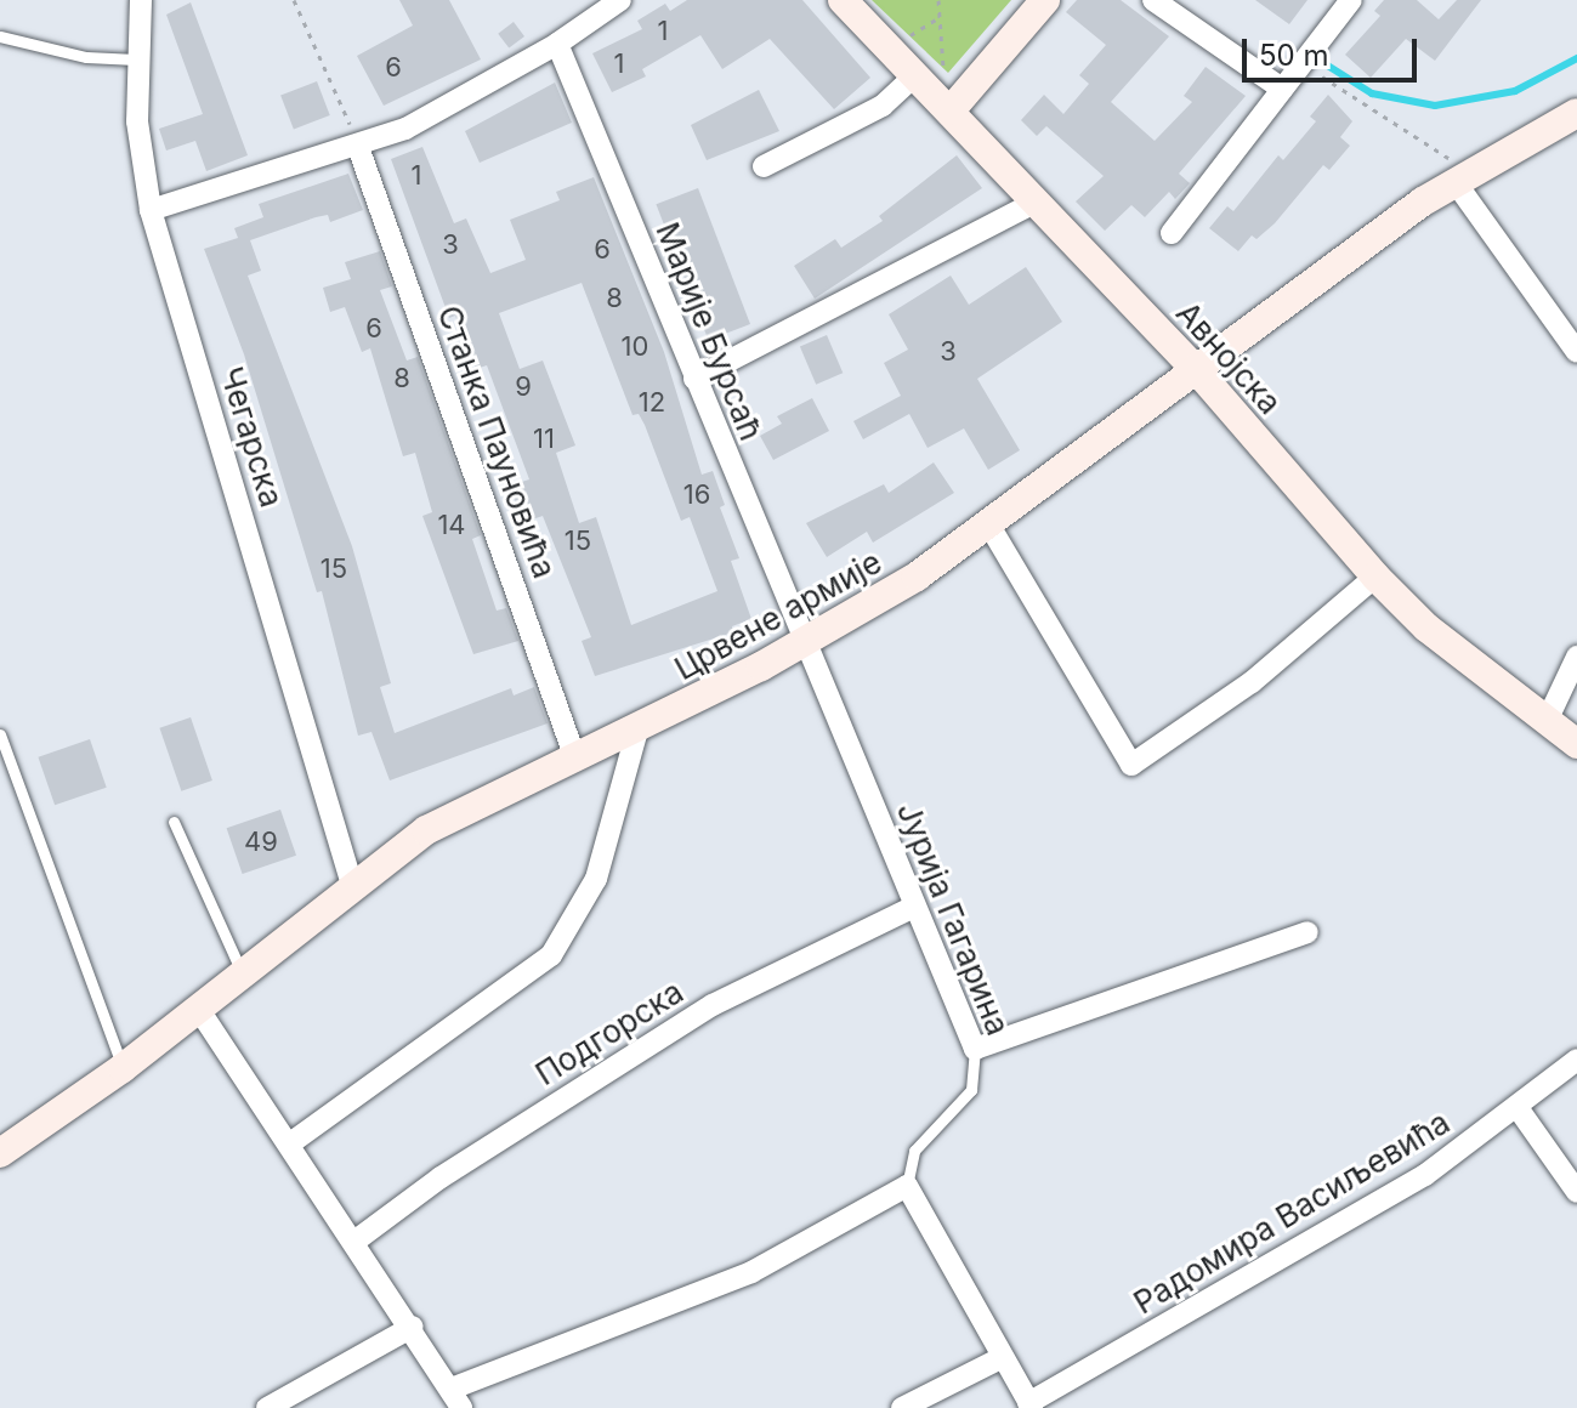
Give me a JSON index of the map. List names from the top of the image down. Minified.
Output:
{"streets":{"main road":["Авнојска","Црвене армије"],"street":["Марије Бурсаћ","Чегарска","Станка Пауновића","Јурија Гагарина","Подгорска","Радомира Васиљевића"]},"crossings":[["Марије Бурсаћ","Црвене армије"],["Марије Бурсаћ","Јурија Гагарина"],["Авнојска","Црвене армије"],["Чегарска","Црвене армије"],["Станка Пауновића","Црвене армије"],["Црвене армије","Јурија Гагарина"],["Јурија Гагарина","Подгорска"]],"house_numbers":["1","1","6","1","3","6","8","6","10","3","8","9","12","11","16","14","15","15","49"],"scale_bar":"50 m"}
